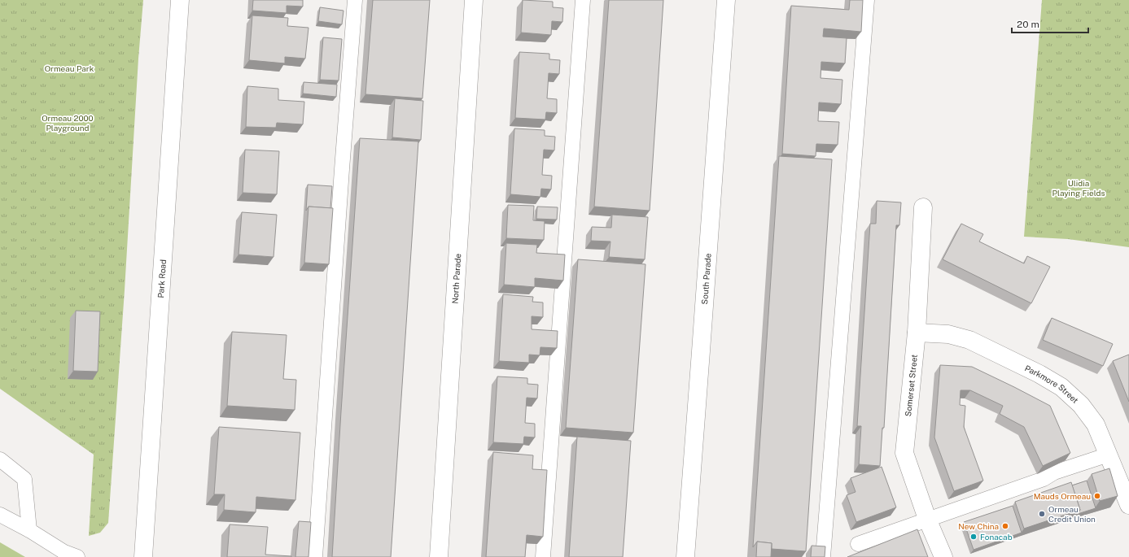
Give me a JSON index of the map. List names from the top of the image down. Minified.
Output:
{"streets":{"street":["Park Road","North Parade","South Parade","Somerset Street","Parkmore Street"]},"crossings":[["Somerset Street","Parkmore Street"]],"parks":["Ormeau Park","Ormeau 2000 Playground","Ulidia Playing Fields"],"places":["Mauds Ormeau","Ormeau Credit Union","New China","Fonacab"],"scale_bar":"20 m"}
